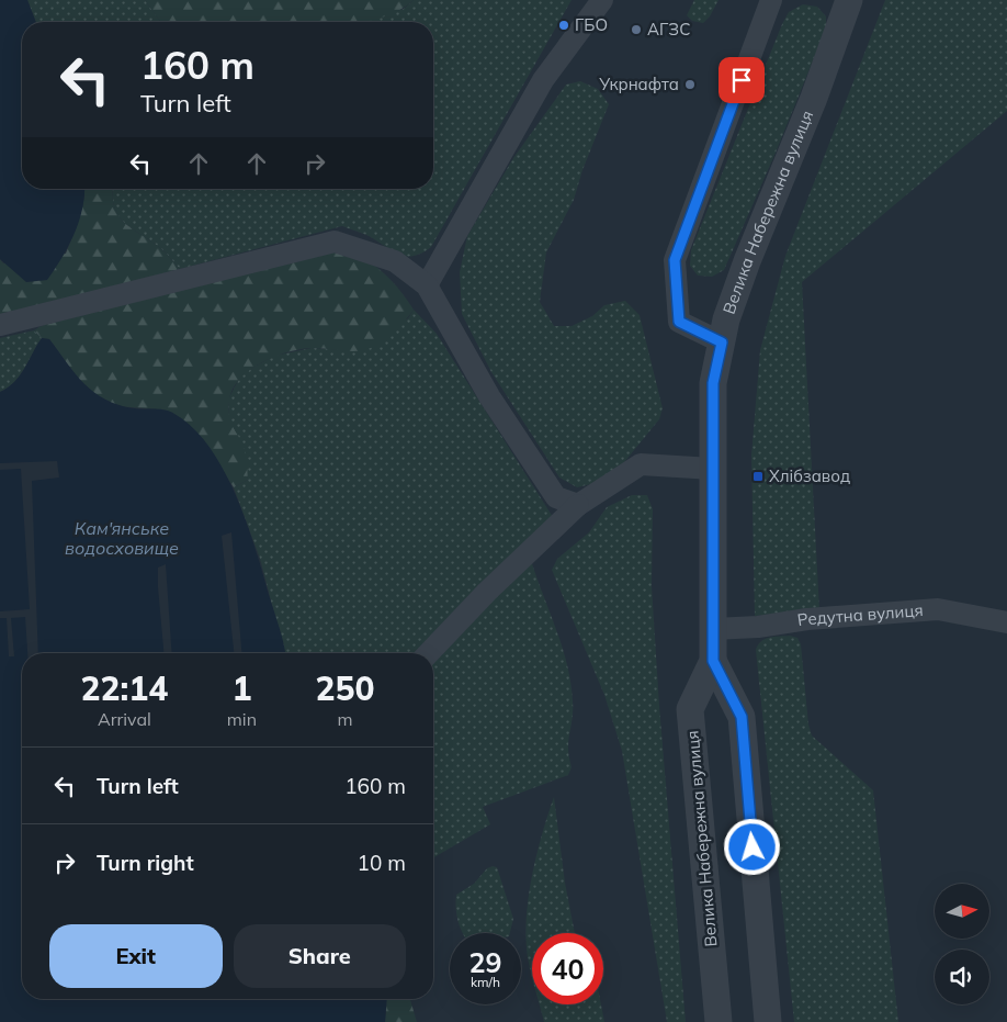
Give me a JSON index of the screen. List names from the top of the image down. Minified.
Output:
{"streets":{"street":["Велика Набережна вулиця","Редутна вулиця"]},"crossings":[["Велика Набережна вулиця","Редутна вулиця"]],"water":["Кам'янське водосховище"],"places":{"other":["ГБО","АГЗС","Укрнафта"],"transit":["Хлібзавод"]},"north":"right","page":{"turn":["160 m","Turn left"],"eta":["22:14","Arrival","1","min","250","m"],"list":[{"name":"Turn left","value":"160 m"},{"name":"Turn right","value":"10 m"}],"buttons":["Exit","Share"],"speed":"29 km/h","limit":"40"}}
